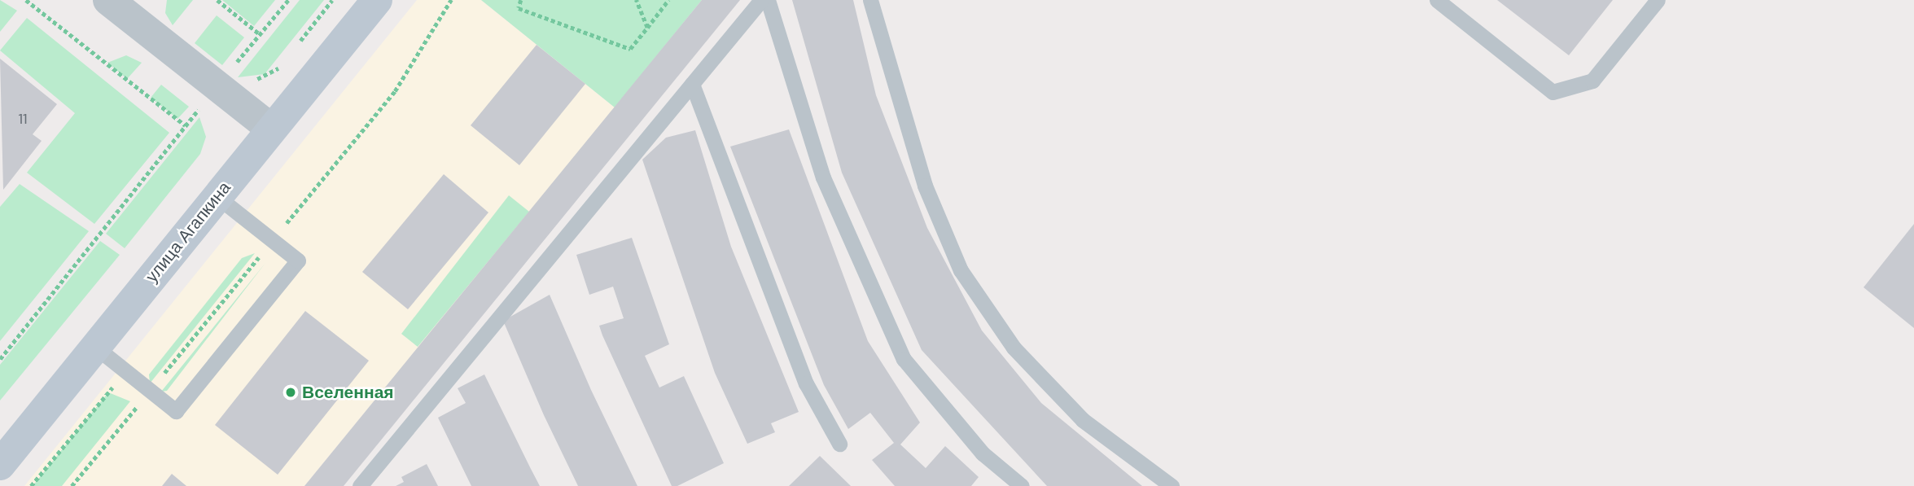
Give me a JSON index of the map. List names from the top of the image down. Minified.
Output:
{"streets":{"main road":["улица Агапкина"]},"places":["Вселенная"],"house_numbers":["11"]}
